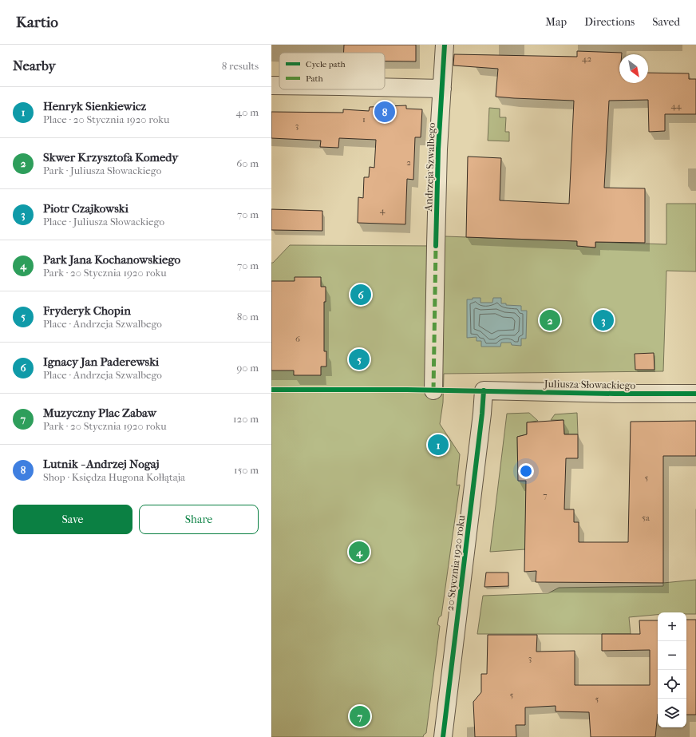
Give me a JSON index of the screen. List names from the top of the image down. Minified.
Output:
{"streets":{"street":["Andrzeja Szwalbego","Juliusza Słowackiego","20 Stycznia 1920 roku"]},"crossings":[["Juliusza Słowackiego","20 Stycznia 1920 roku"]],"house_numbers":["42","44","1","3","2","4","6","5","7","5a","3","5","5"],"legend":["Cycle path","Path"],"north":"bottom right","page":{"header":"Kartio","nav":["Map","Directions","Saved"],"heading":["Nearby","8 results"],"list":[{"mark":"1","name":"Henryk Sienkiewicz","note":"Place · 20 Stycznia 1920 roku","value":"40 m"},{"mark":"2","name":"Skwer Krzysztofa Komedy","note":"Park · Juliusza Słowackiego","value":"60 m"},{"mark":"3","name":"Piotr Czajkowski","note":"Place · Juliusza Słowackiego","value":"70 m"},{"mark":"4","name":"Park Jana Kochanowskiego","note":"Park · 20 Stycznia 1920 roku","value":"70 m"},{"mark":"5","name":"Fryderyk Chopin","note":"Place · Andrzeja Szwalbego","value":"80 m"},{"mark":"6","name":"Ignacy Jan Paderewski","note":"Place · Andrzeja Szwalbego","value":"90 m"},{"mark":"7","name":"Muzyczny Plac Zabaw","note":"Park · 20 Stycznia 1920 roku","value":"120 m"},{"mark":"8","name":"Lutnik - Andrzej Nogaj","note":"Shop · Księdza Hugona Kołłątaja","value":"150 m"}],"pins":["8","6","2","3","5","1","4","7"],"buttons":["Save","Share"],"map_buttons":["+","−"]}}
